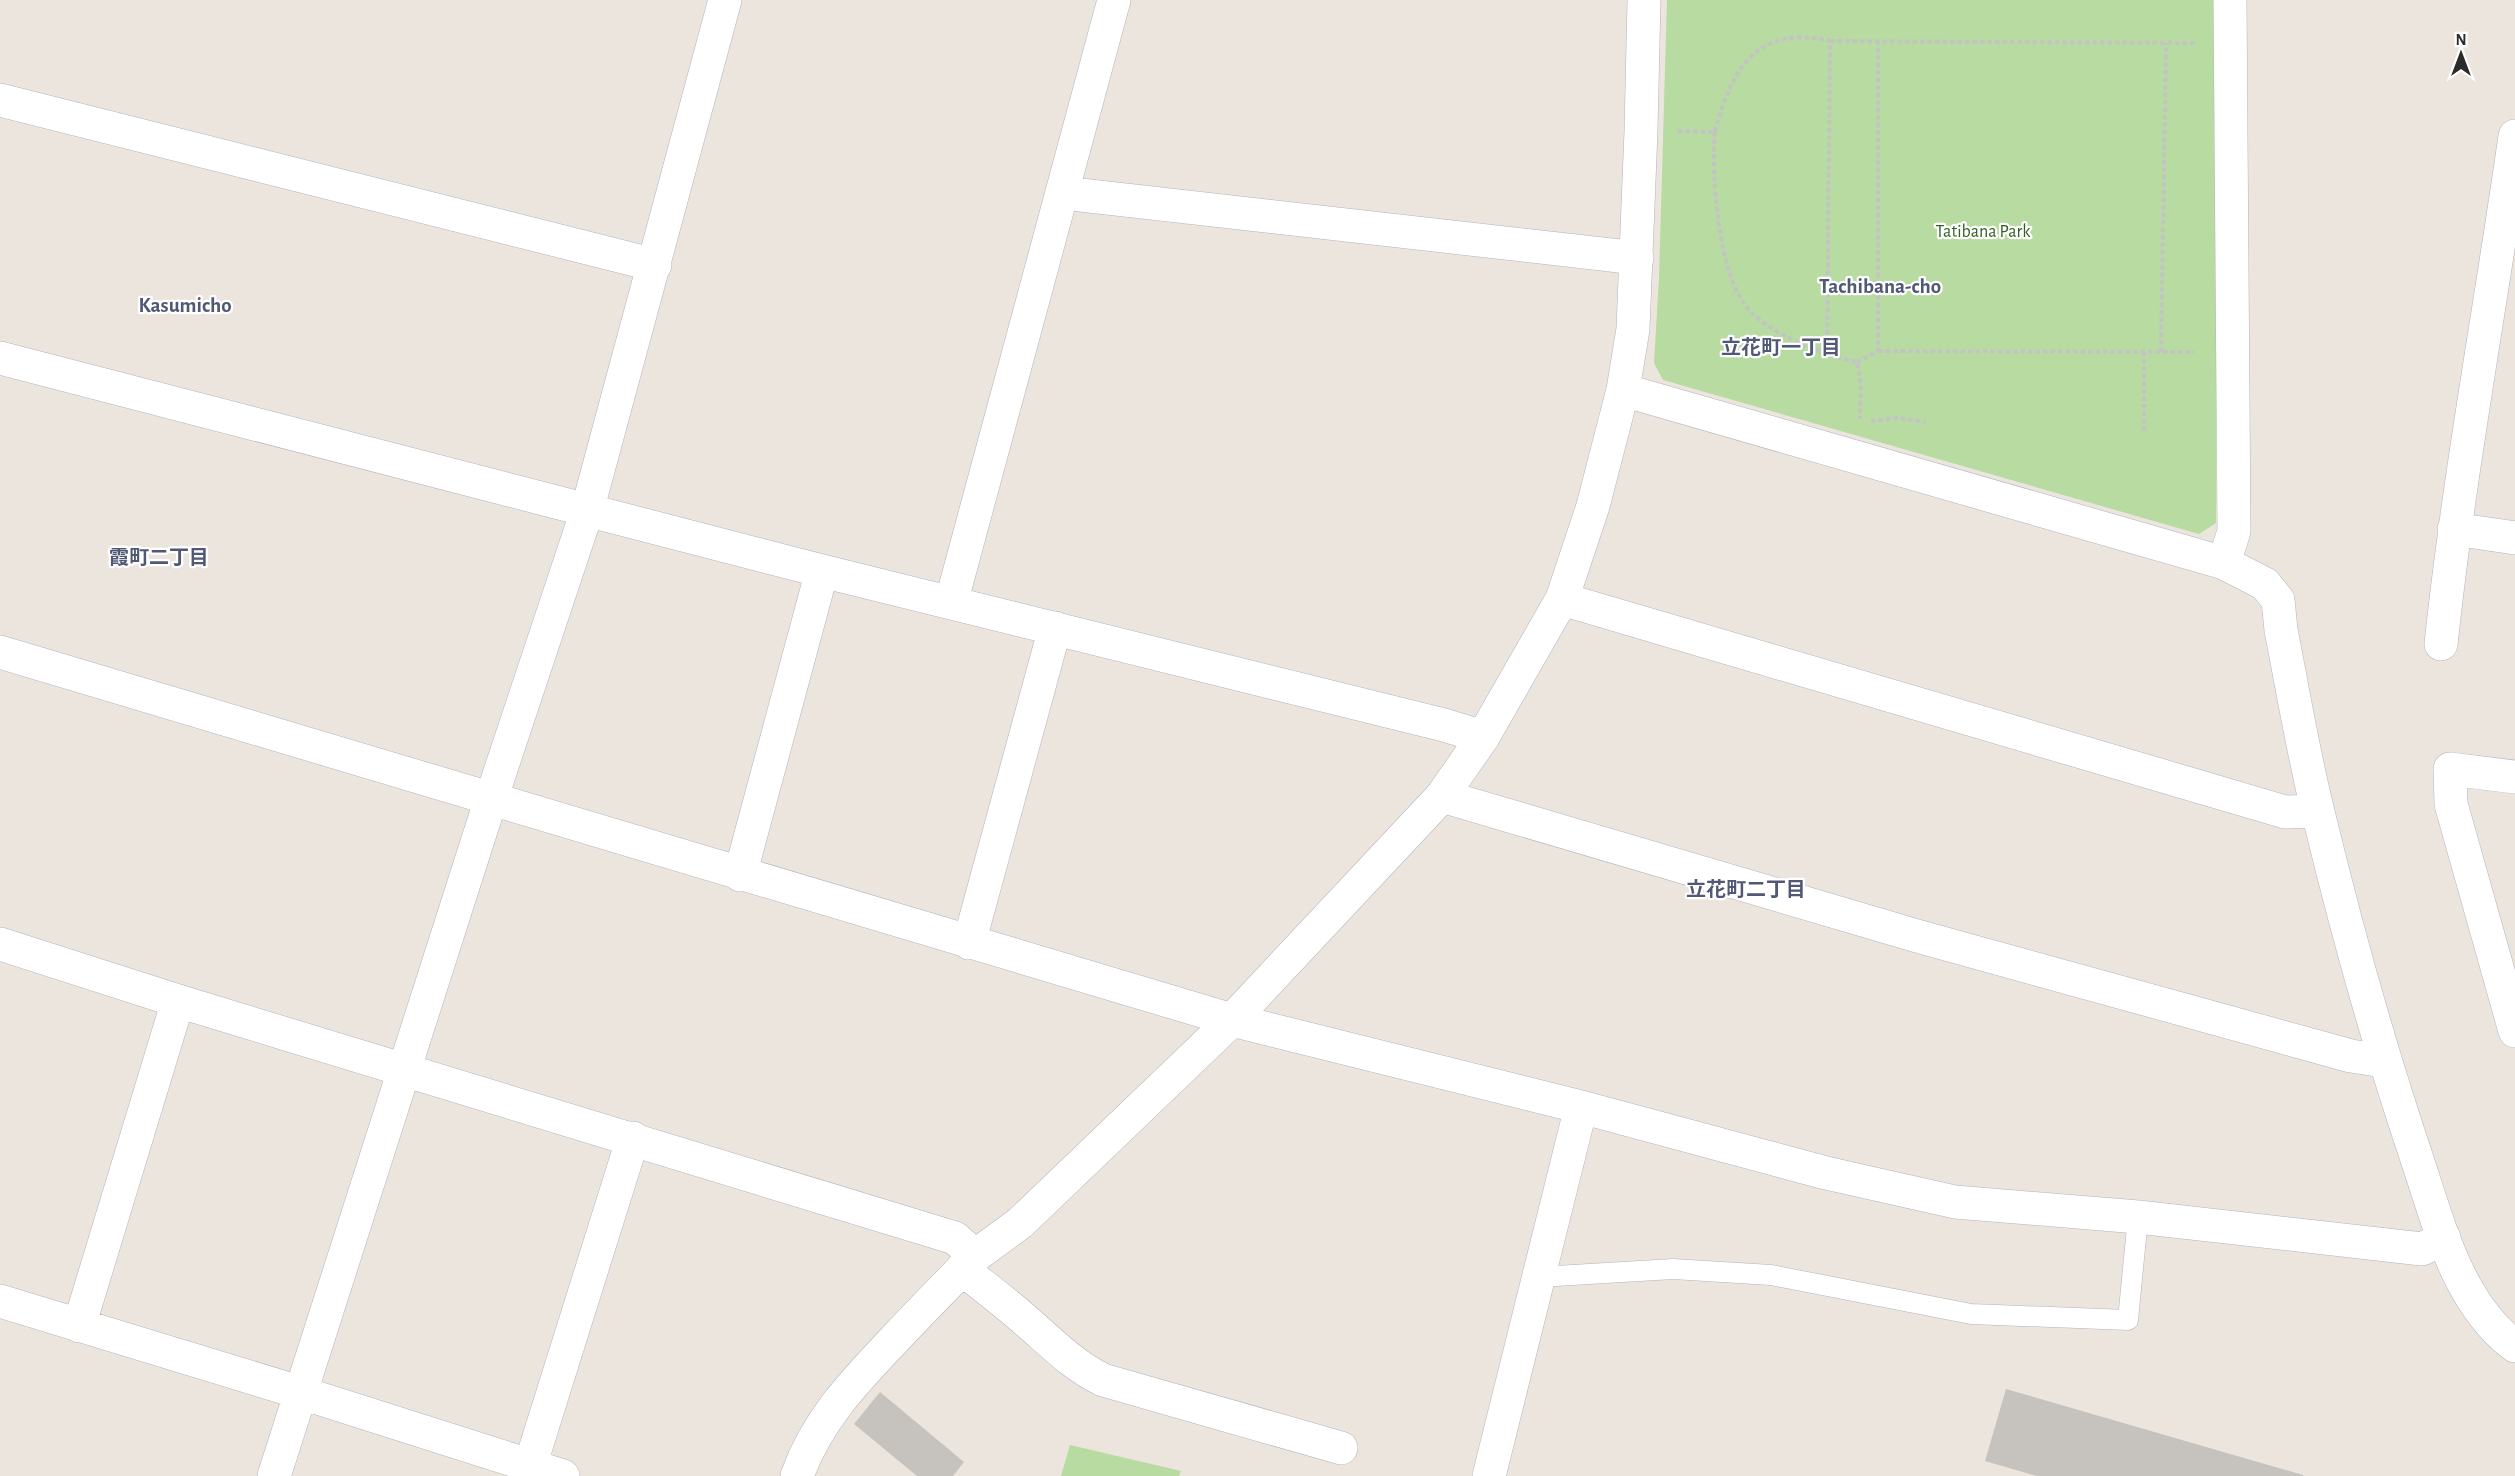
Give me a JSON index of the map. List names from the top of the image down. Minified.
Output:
{"districts":["Tachibana-cho","Kasumicho","立花町一丁目","霞町二丁目","立花町二丁目"],"parks":["Tatibana Park"],"north":"top"}
